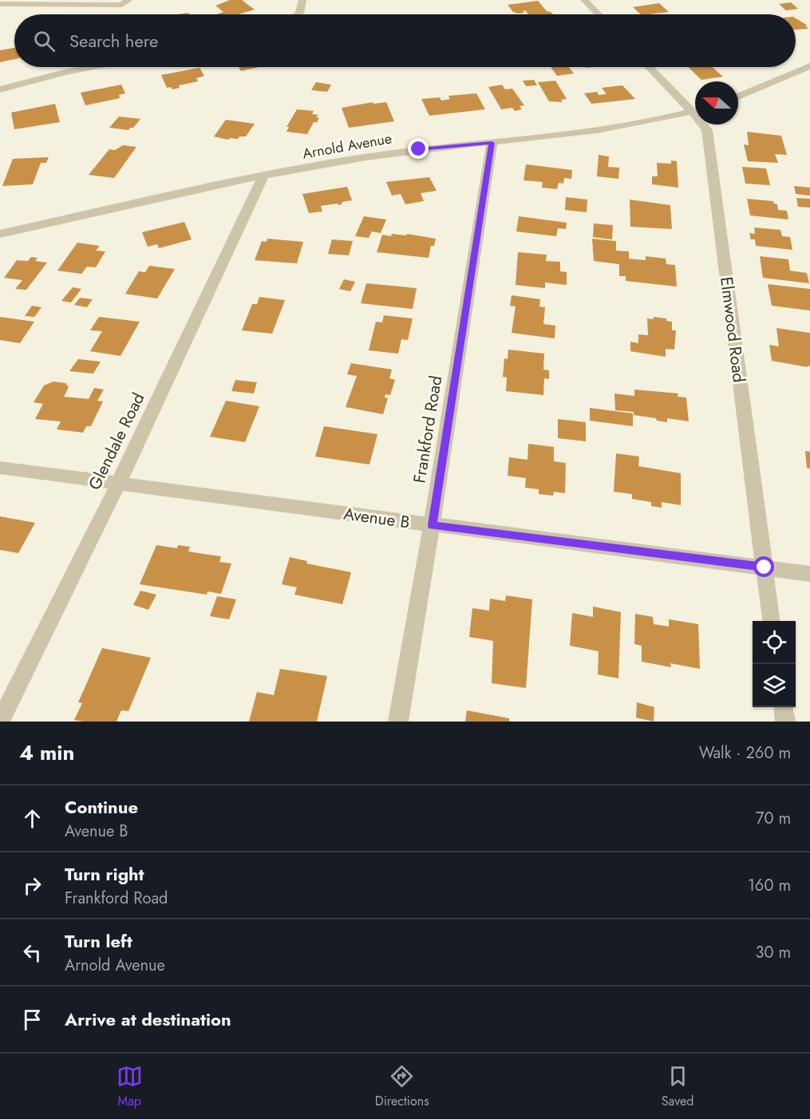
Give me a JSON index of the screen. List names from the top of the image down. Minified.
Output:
{"streets":{"street":["Arnold Avenue","Elmwood Road","Frankford Road","Glendale Road","Avenue B"]},"crossings":[["Arnold Avenue","Frankford Road"],["Arnold Avenue","Glendale Road"],["Elmwood Road","Avenue B"],["Frankford Road","Avenue B"],["Glendale Road","Avenue B"]],"north":"left","page":{"search":"Search here","heading":["4 min","Walk · 260 m"],"list":[["Continue","Avenue B","70 m"],["Turn right","Frankford Road","160 m"],["Turn left","Arnold Avenue","30 m"],"Arrive at destination"],"nav":["Map","Directions","Saved"]}}
